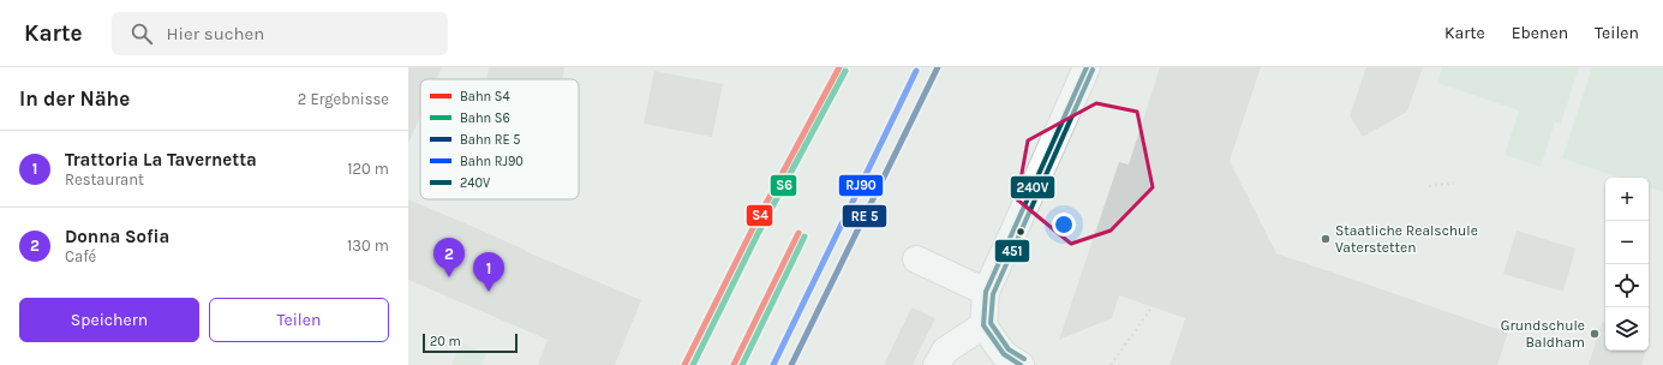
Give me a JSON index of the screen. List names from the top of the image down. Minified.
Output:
{"places":["Staatliche Realschule Vaterstetten","Grundschule Baldham"],"lines":["rail line S4","transit line 240V","transit line 451","rail line S6","rail line RJ90"],"legend":["Bahn S4","Bahn S6","Bahn RE 5","Bahn RJ90","240V"],"scale_bar":"20 m","page":{"header":"Karte","search":"Hier suchen","nav":["Karte","Ebenen","Teilen"],"heading":["In der Nähe","2 Ergebnisse"],"list":[{"mark":"1","name":"Trattoria La Tavernetta","note":"Restaurant","value":"120 m"},{"mark":"2","name":"Donna Sofia","note":"Café","value":"130 m"}],"map_buttons":["+","−"],"pins":["2","1"],"buttons":["Speichern","Teilen"],"scale":"20 m"}}
